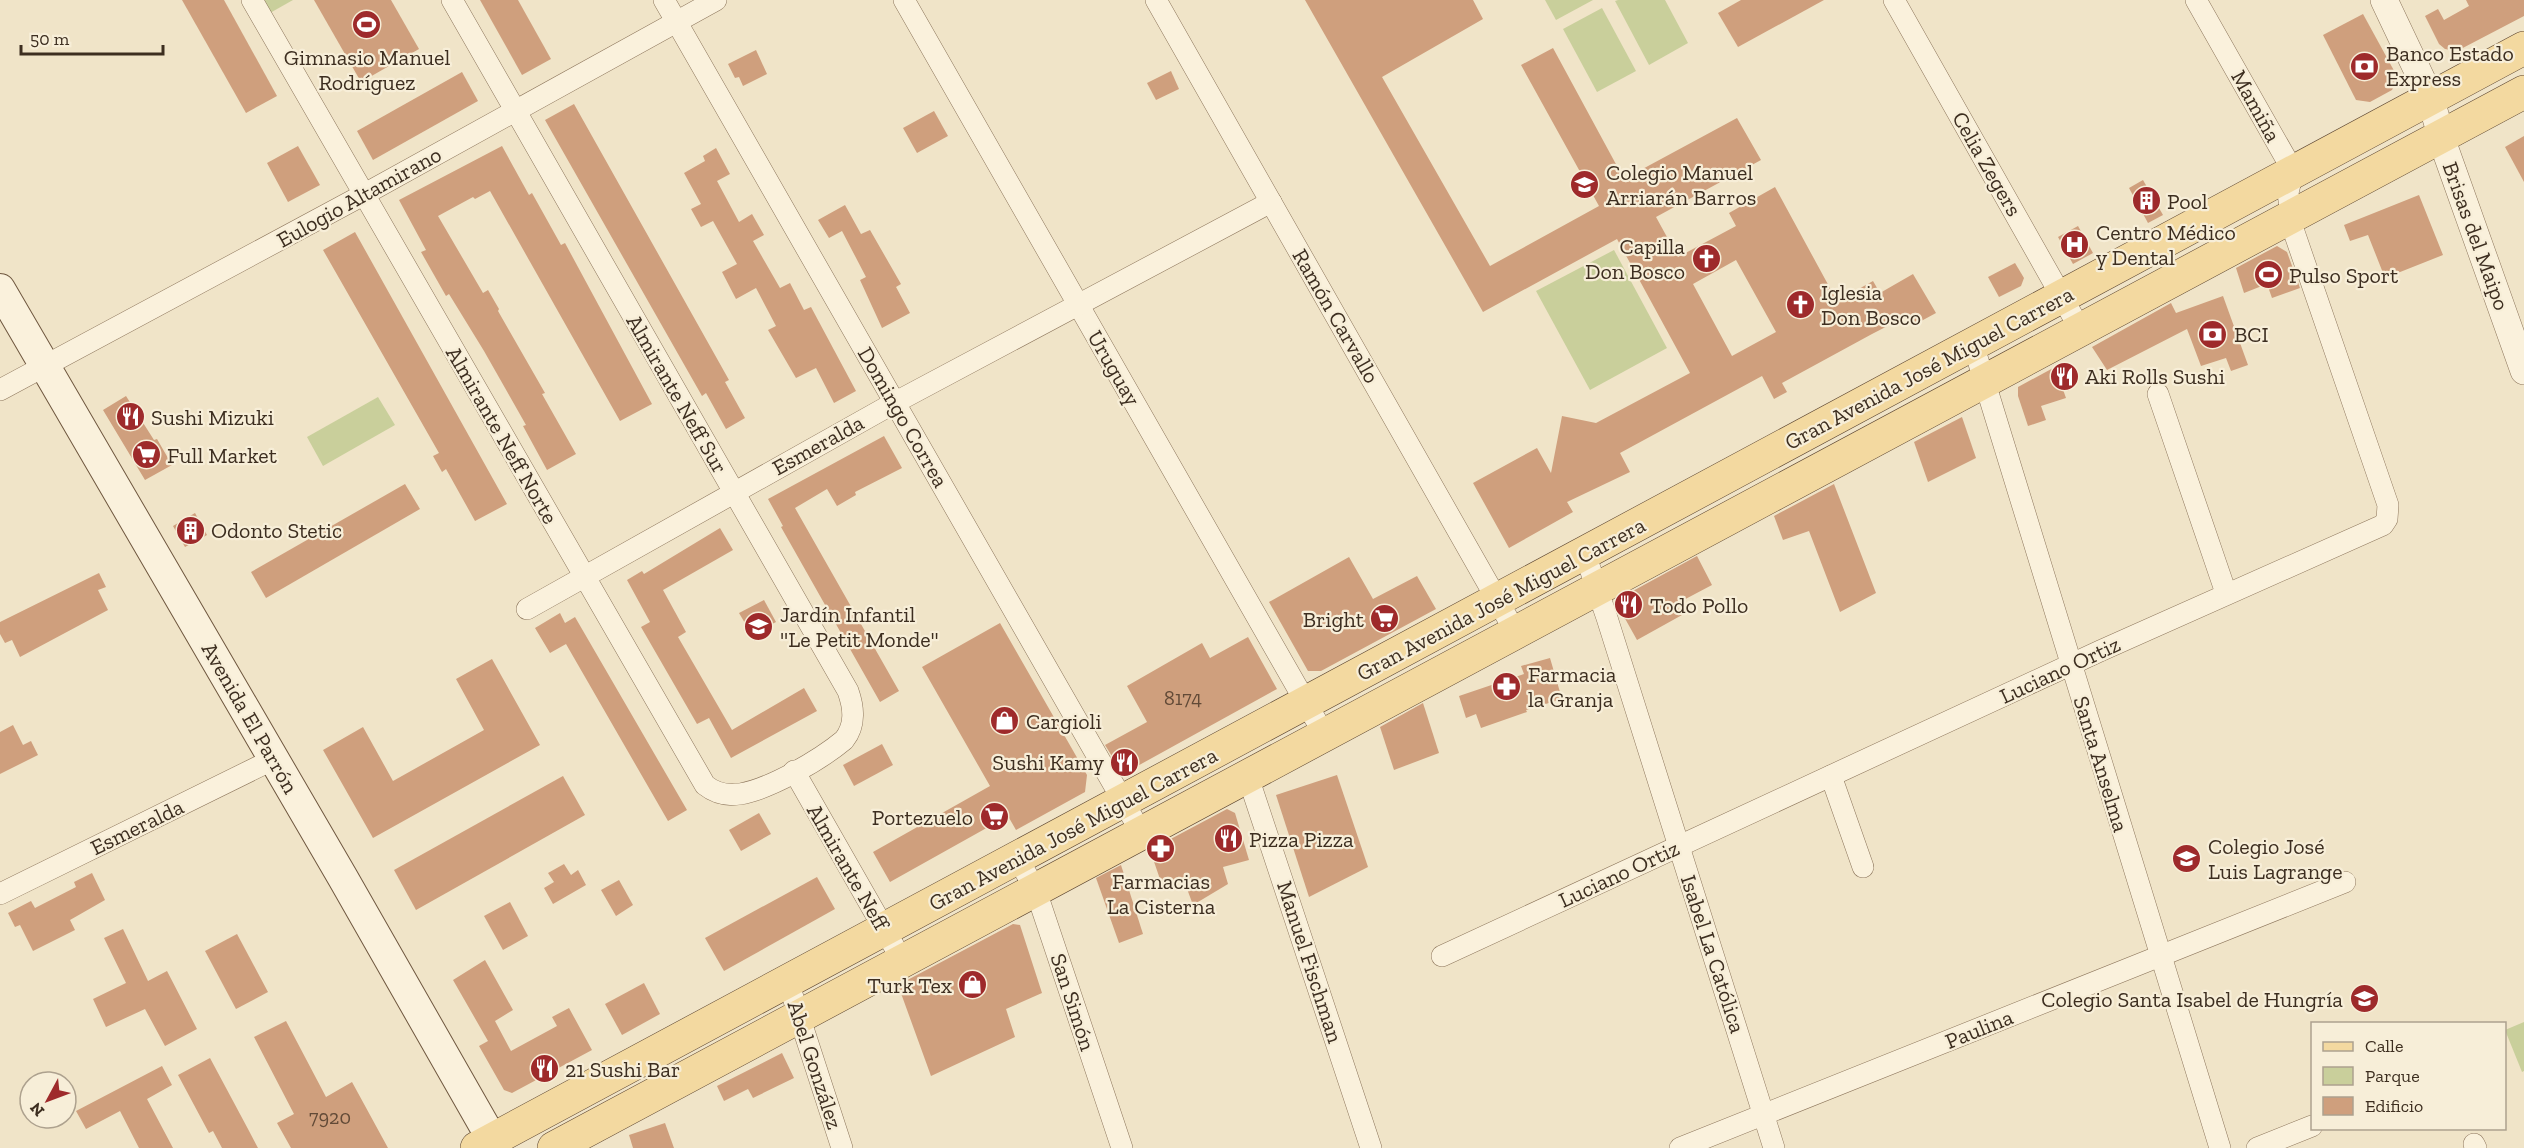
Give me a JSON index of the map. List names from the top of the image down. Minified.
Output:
{"streets":{"main road":["Gran Avenida José Miguel Carrera","Avenida El Parrón"],"street":["Mamiña","Celia Zegers","Eulogio Altamirano","Brisas del Maipo","Ramón Carvallo","Uruguay","Almirante Neff Sur","Domingo Correa","Almirante Neff Norte","Esmeralda","Luciano Ortiz","Santa Anselma","Almirante Neff","Isabel La Católica","Manuel Fischman","San Simón","Paulina","Abel González"]},"crossings":[["Mamiña","Gran Avenida José Miguel Carrera"],["Celia Zegers","Gran Avenida José Miguel Carrera"],["Eulogio Altamirano","Almirante Neff Sur"],["Eulogio Altamirano","Domingo Correa"],["Eulogio Altamirano","Almirante Neff Norte"],["Eulogio Altamirano","Avenida El Parrón"],["Brisas del Maipo","Gran Avenida José Miguel Carrera"],["Ramón Carvallo","Gran Avenida José Miguel Carrera"],["Ramón Carvallo","Esmeralda"],["Uruguay","Gran Avenida José Miguel Carrera"],["Uruguay","Esmeralda"],["Gran Avenida José Miguel Carrera","Domingo Correa"],["Gran Avenida José Miguel Carrera","Luciano Ortiz"],["Gran Avenida José Miguel Carrera","Avenida El Parrón"],["Gran Avenida José Miguel Carrera","Santa Anselma"],["Gran Avenida José Miguel Carrera","Almirante Neff"],["Gran Avenida José Miguel Carrera","Isabel La Católica"],["Gran Avenida José Miguel Carrera","Manuel Fischman"],["Gran Avenida José Miguel Carrera","San Simón"],["Gran Avenida José Miguel Carrera","Abel González"],["Almirante Neff Sur","Almirante Neff Norte"],["Almirante Neff Sur","Esmeralda"],["Almirante Neff Sur","Almirante Neff"],["Domingo Correa","Esmeralda"],["Almirante Neff Norte","Esmeralda"],["Almirante Neff Norte","Almirante Neff"],["Esmeralda","Avenida El Parrón"],["Luciano Ortiz","Santa Anselma"],["Luciano Ortiz","Isabel La Católica"],["Santa Anselma","Paulina"],["Isabel La Católica","Paulina"]],"places":{"sports":["Gimnasio Manuel Rodríguez","Pulso Sport"],"bank":["Banco Estado Express","BCI"],"school or university":["Colegio Manuel Arriarán Barros","Jardín Infantil \"Le Petit Monde\"","Colegio José Luis Lagrange","Colegio Santa Isabel de Hungría"],"building":["Pool","Odonto Stetic"],"hospital":["Centro Médico y Dental"],"church":["Capilla Don Bosco","Iglesia Don Bosco"],"restaurant":["Aki Rolls Sushi","Sushi Mizuki","Todo Pollo","Sushi Kamy","Pizza Pizza","21 Sushi Bar"],"supermarket":["Full Market","Bright","Portezuelo"],"pharmacy":["Farmacia la Granja","Farmacias La Cisterna"],"shop":["Cargioli","Turk Tex"]},"house_numbers":["8174","7920"],"legend":["Calle","Parque","Edificio"],"scale_bar":"50 m","north":"bottom left"}
